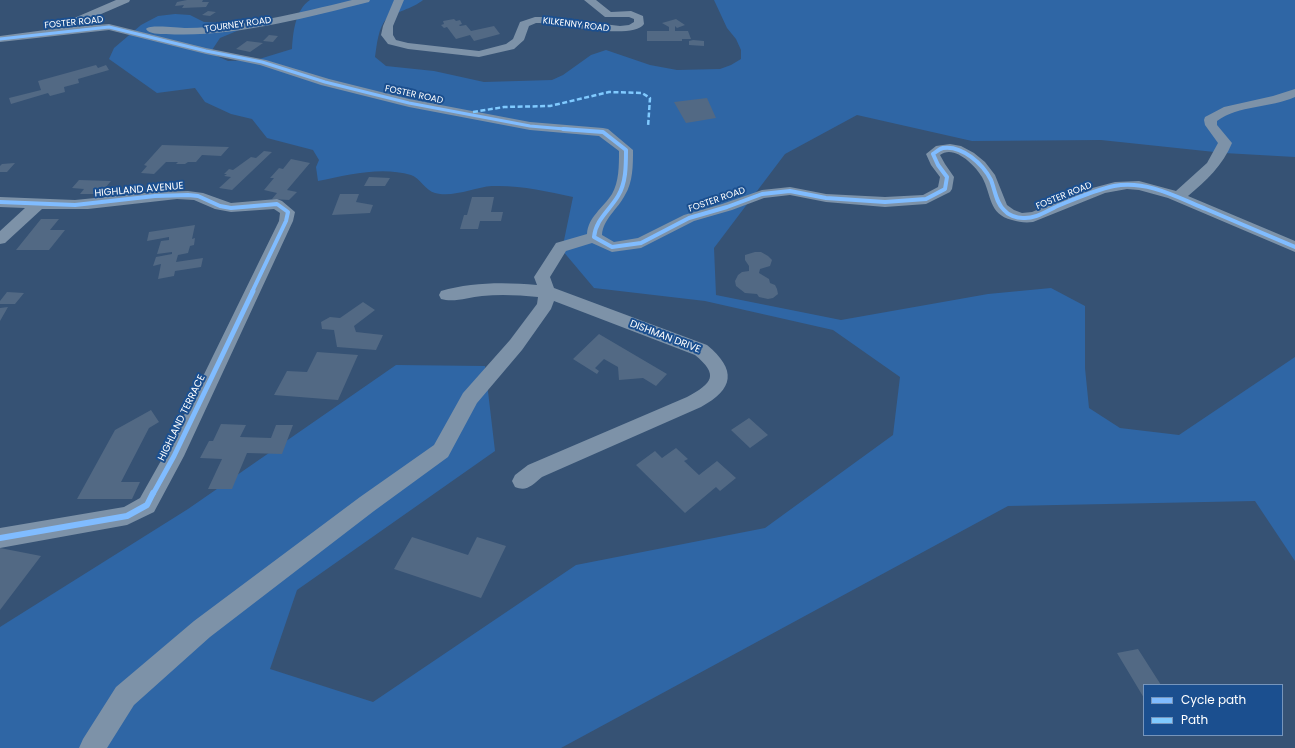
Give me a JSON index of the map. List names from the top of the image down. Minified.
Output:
{"streets":{"street":["FOSTER ROAD","TOURNEY ROAD","KILKENNY ROAD","HIGHLAND AVENUE","DISHMAN DRIVE","HIGHLAND TERRACE"]},"crossings":[["FOSTER ROAD","TOURNEY ROAD"],["HIGHLAND AVENUE","HIGHLAND TERRACE"]],"legend":["Cycle path","Path"]}
